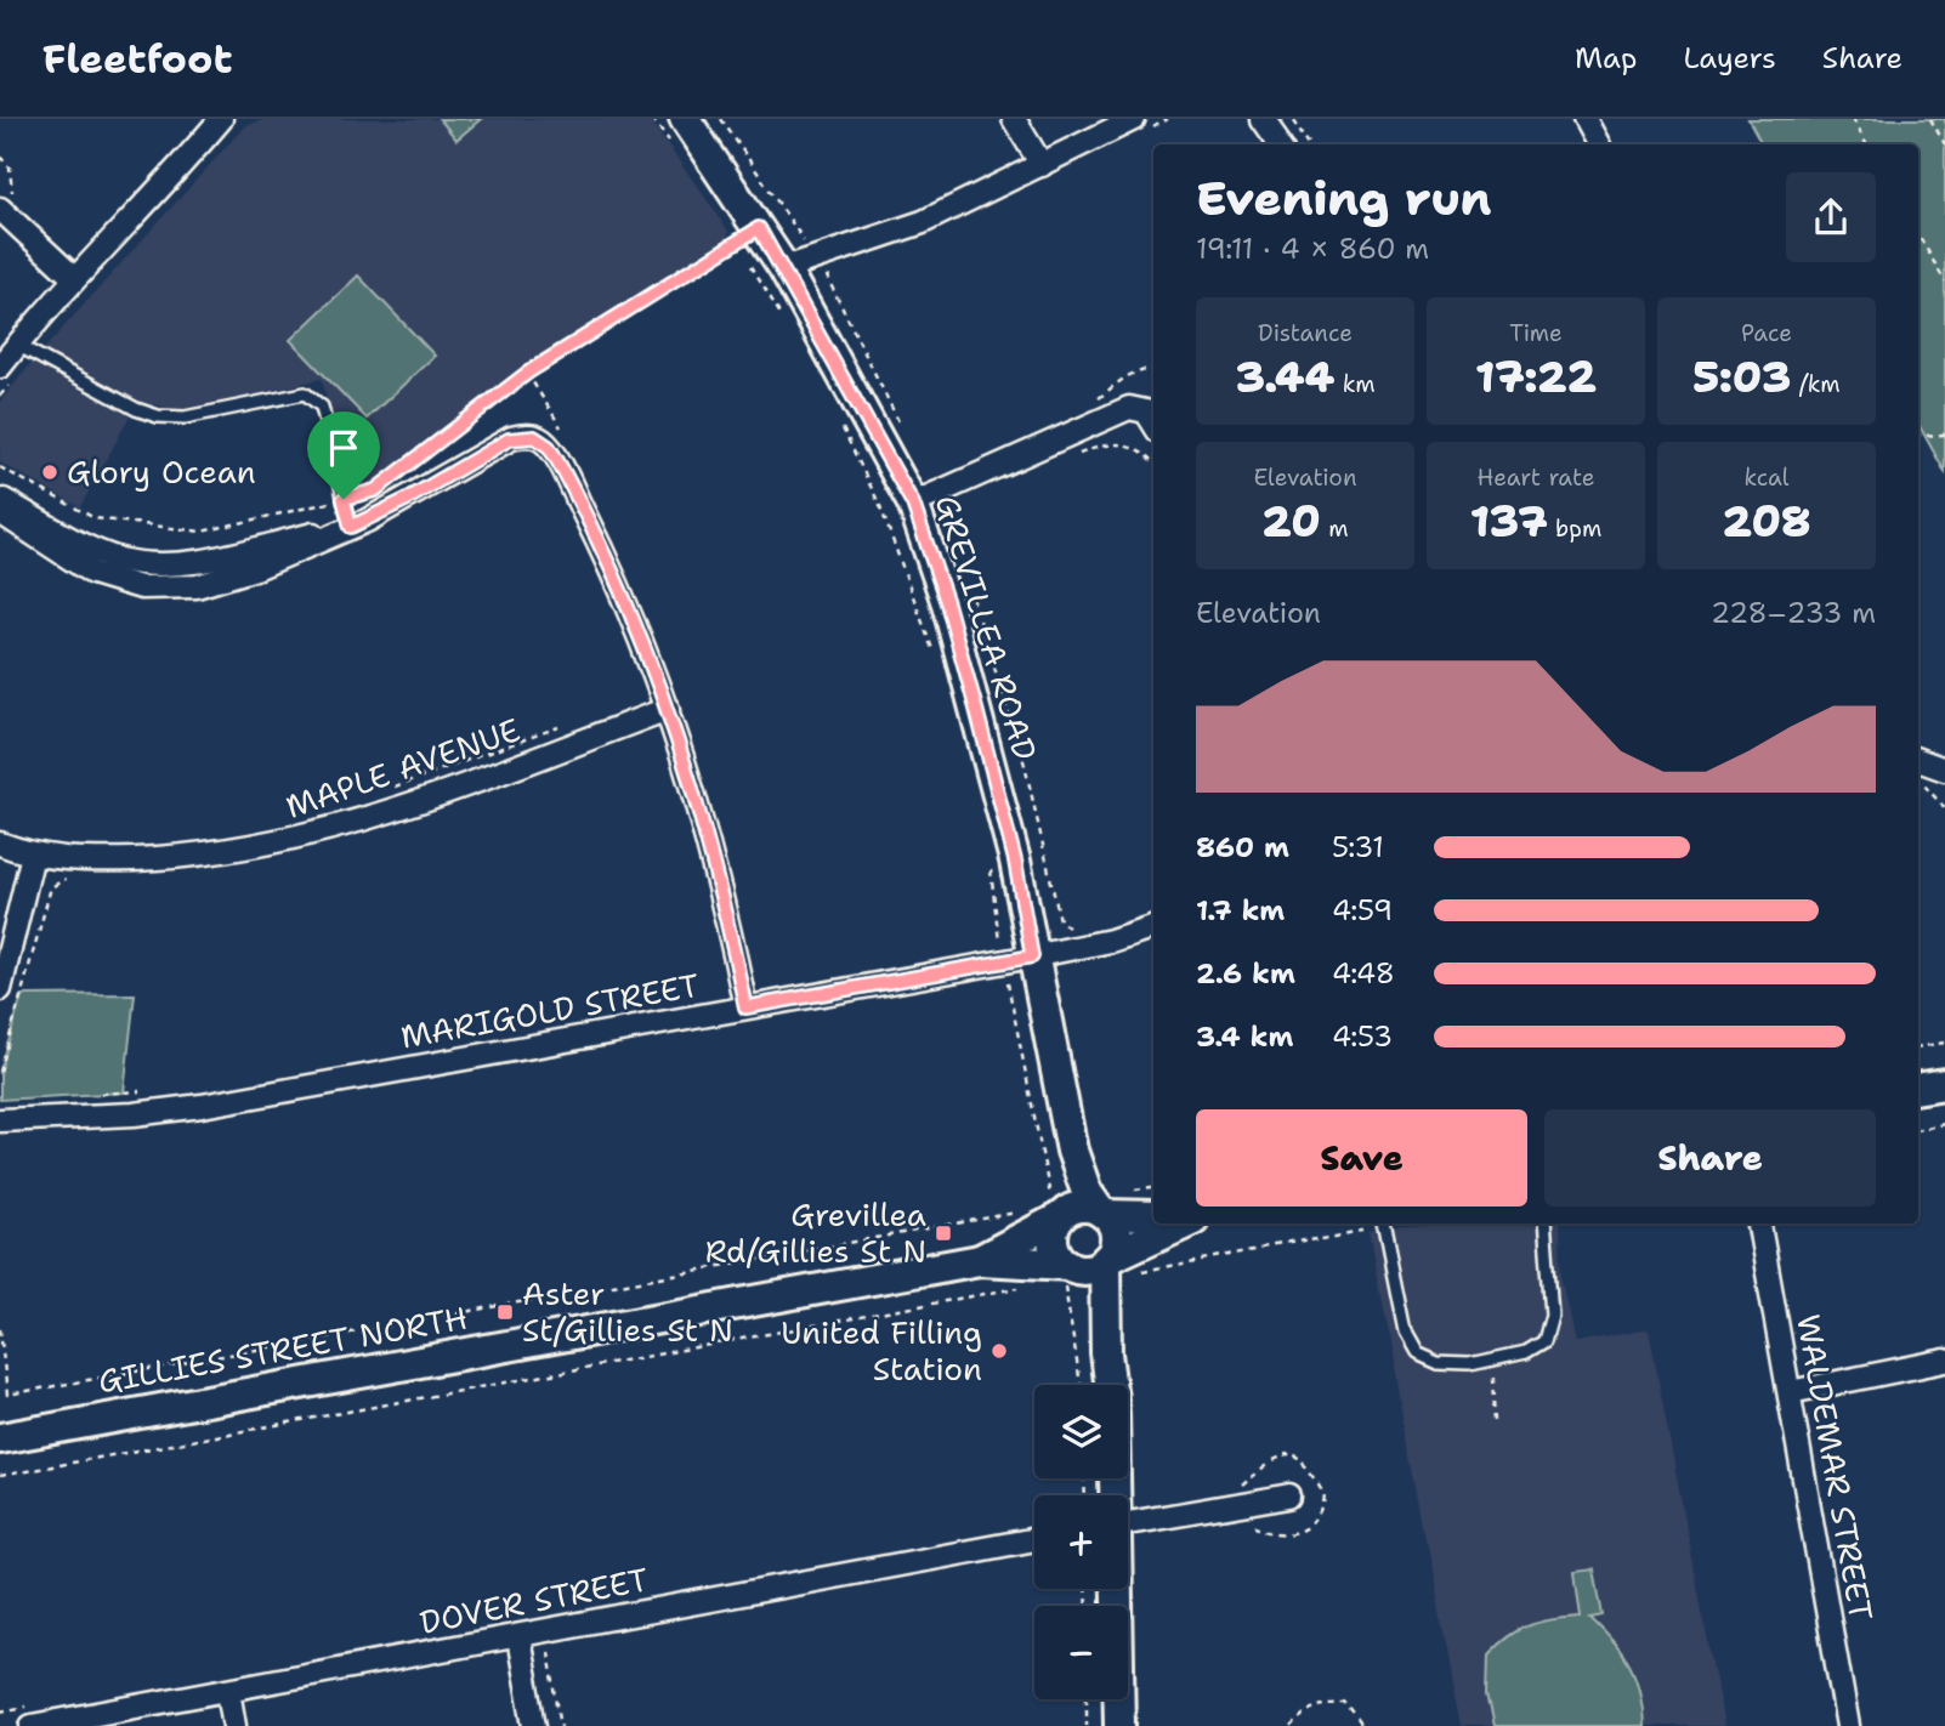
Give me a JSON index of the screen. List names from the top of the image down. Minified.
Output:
{"streets":{"street":["GREVILLEA ROAD","MAPLE AVENUE","MARIGOLD STREET","GILLIES STREET NORTH","WALDEMAR STREET","DOVER STREET"]},"crossings":[["GREVILLEA ROAD","MARIGOLD STREET"],["GREVILLEA ROAD","GILLIES STREET NORTH"]],"places":{"other":["Glory Ocean","United Filling Station"],"transit":["Grevillea Rd/Gillies St N","Aster St/Gillies St N"]},"page":{"header":"Fleetfoot","nav":["Map","Layers","Share"],"heading":["Evening run","19:11 · 4 × 860 m"],"stats":[["Distance","3.44 km"],["Time","17:22"],["Pace","5:03 /km"],["Elevation","20 m"],["Heart rate","137 bpm"],["kcal","208"]],"chart":["Elevation","228–233 m"],"list":[{"name":"860 m","note":"5:31"},{"name":"1.7 km","note":"4:59"},{"name":"2.6 km","note":"4:48"},{"name":"3.4 km","note":"4:53"}],"buttons":["Save","Share"],"map_buttons":["+","−"]}}
